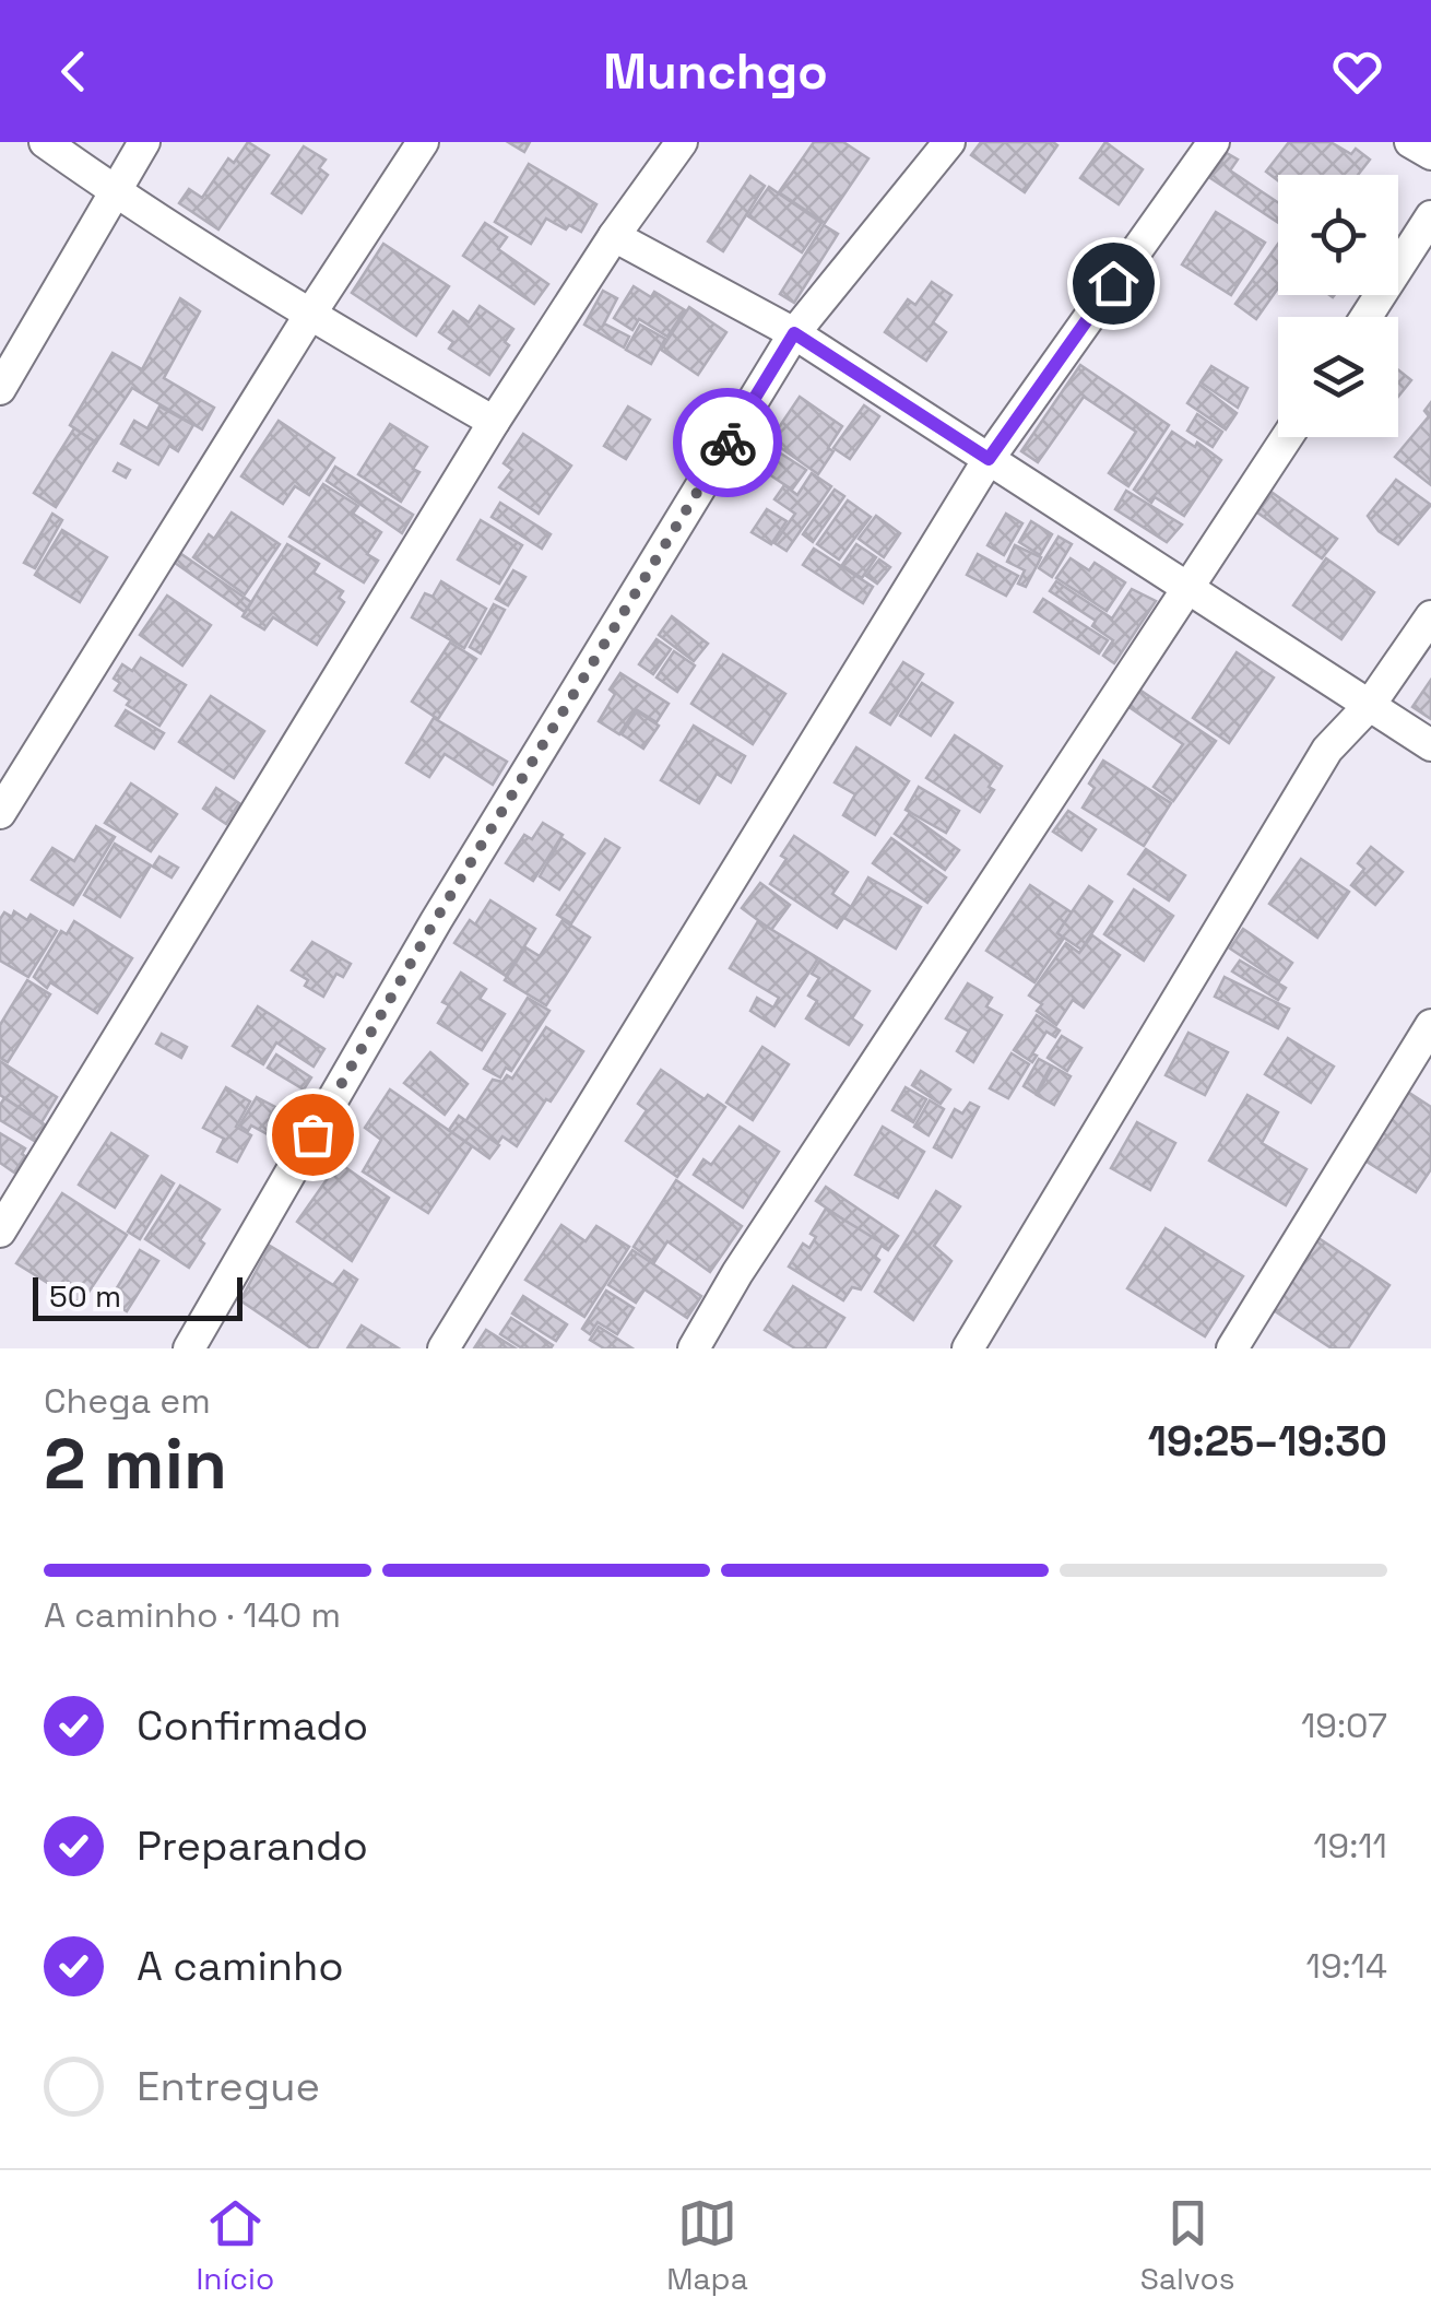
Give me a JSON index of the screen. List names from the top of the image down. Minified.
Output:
{"scale_bar":"50 m","page":{"header":"Munchgo","scale":"50 m","heading":["2 min","Chega em","19:25–19:30"],"bar":"A caminho · 140 m","list":[["Confirmado","19:07"],["Preparando","19:11"],["A caminho","19:14"],"Entregue"],"tabs":["Início","Mapa","Salvos"]}}
